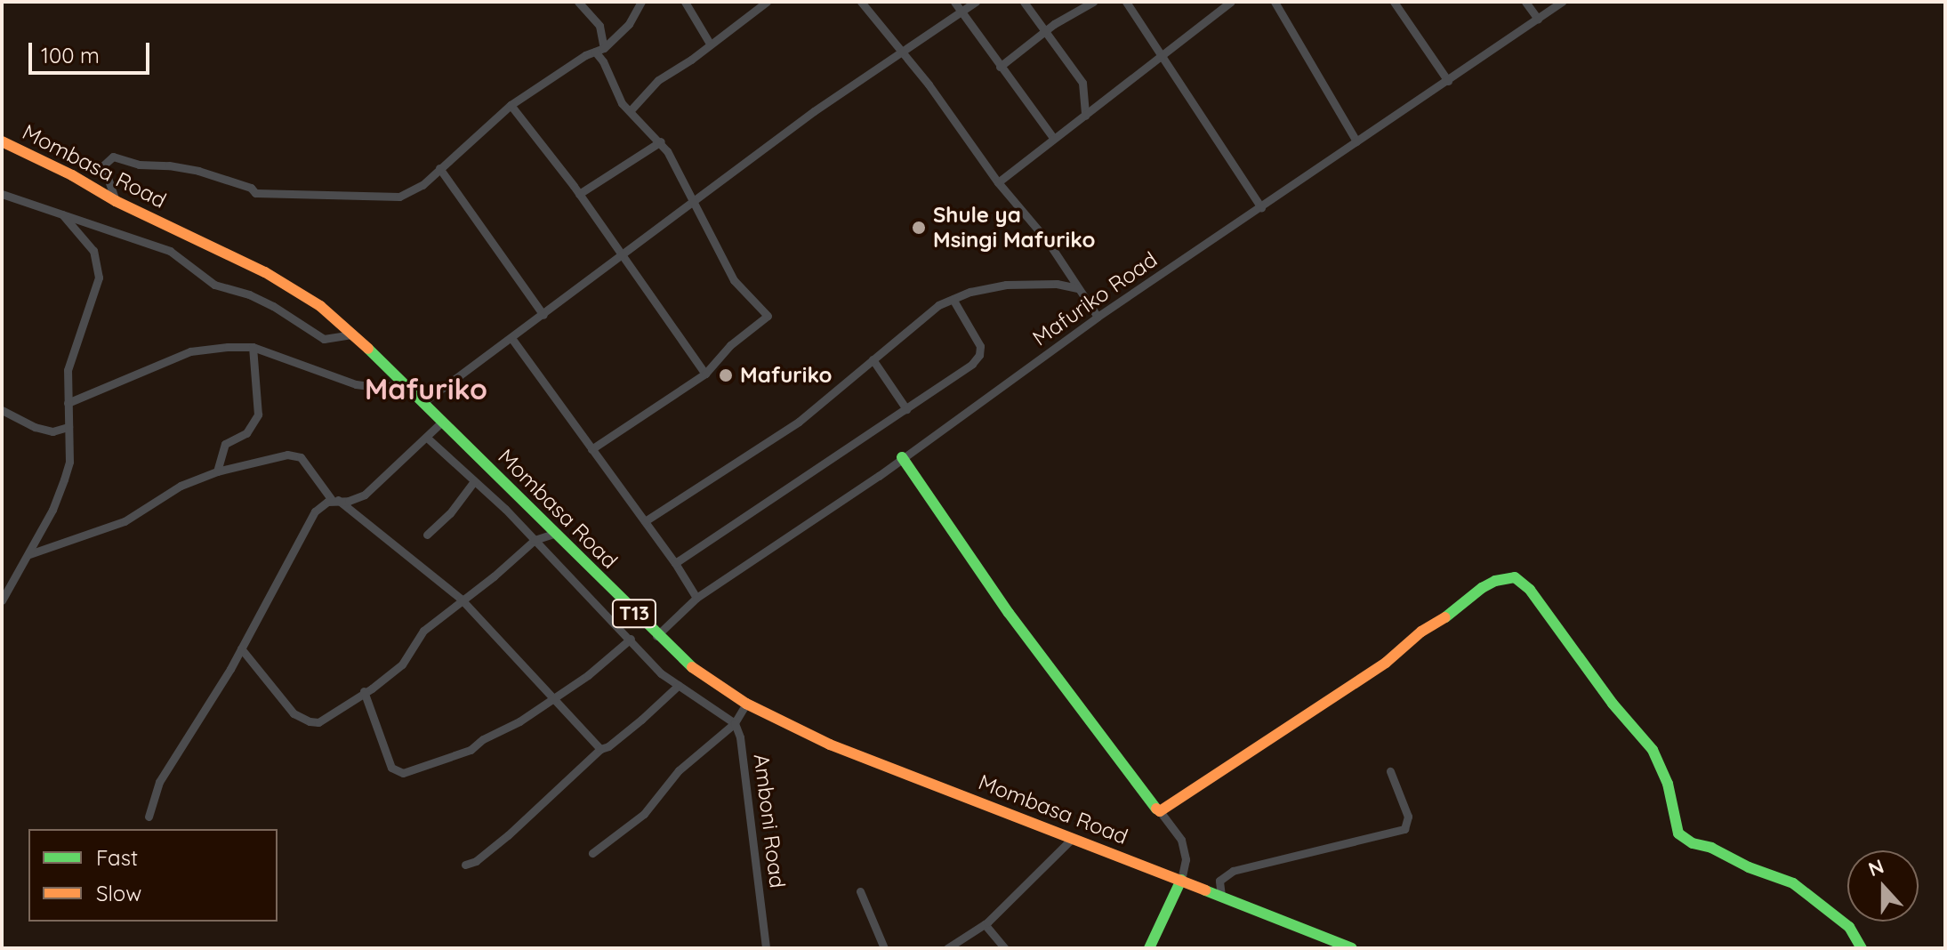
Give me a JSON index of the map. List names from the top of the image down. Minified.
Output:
{"streets":{"main road":["Mombasa Road","T13"],"street":["Mafuriko Road","Amboni Road"]},"crossings":[["Mombasa Road","Mafuriko Road"]],"districts":["Mafuriko"],"places":["Shule ya Msingi Mafuriko","Mafuriko"],"legend":["Fast","Slow"],"scale_bar":"100 m","north":"top"}
